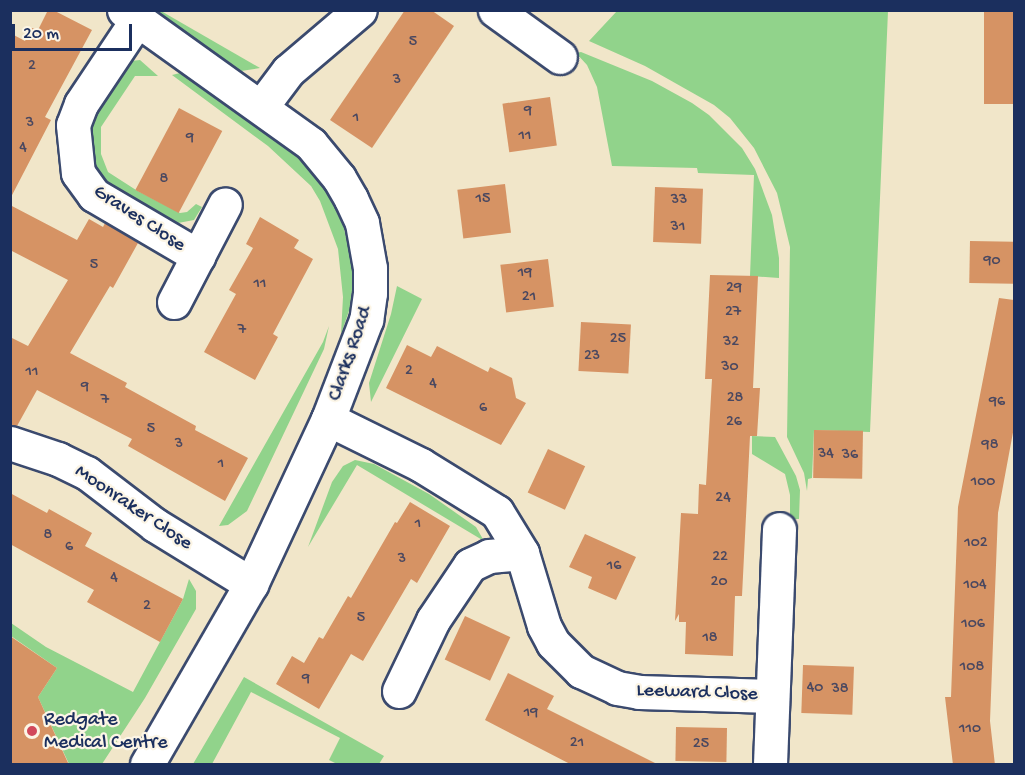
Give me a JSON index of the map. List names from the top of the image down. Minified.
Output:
{"streets":{"street":["Graves Close","Clarks Road","Moonraker Close","Leeward Close"]},"crossings":[["Graves Close","Clarks Road"],["Clarks Road","Moonraker Close"],["Clarks Road","Leeward Close"]],"places":["Redgate Medical Centre"],"house_numbers":["5","2","3","9","1","3","11","9","4","8","15","33","31","90","5","19","11","29","21","27","7","25","32","23","30","2","11","4","9","28","7","96","6","26","5","3","98","34","36","1","100","24","1","8","102","6","22","3","16","4","20","104","2","5","106","18","108","9","40","38","19","110","21","25"],"scale_bar":"20 m"}
